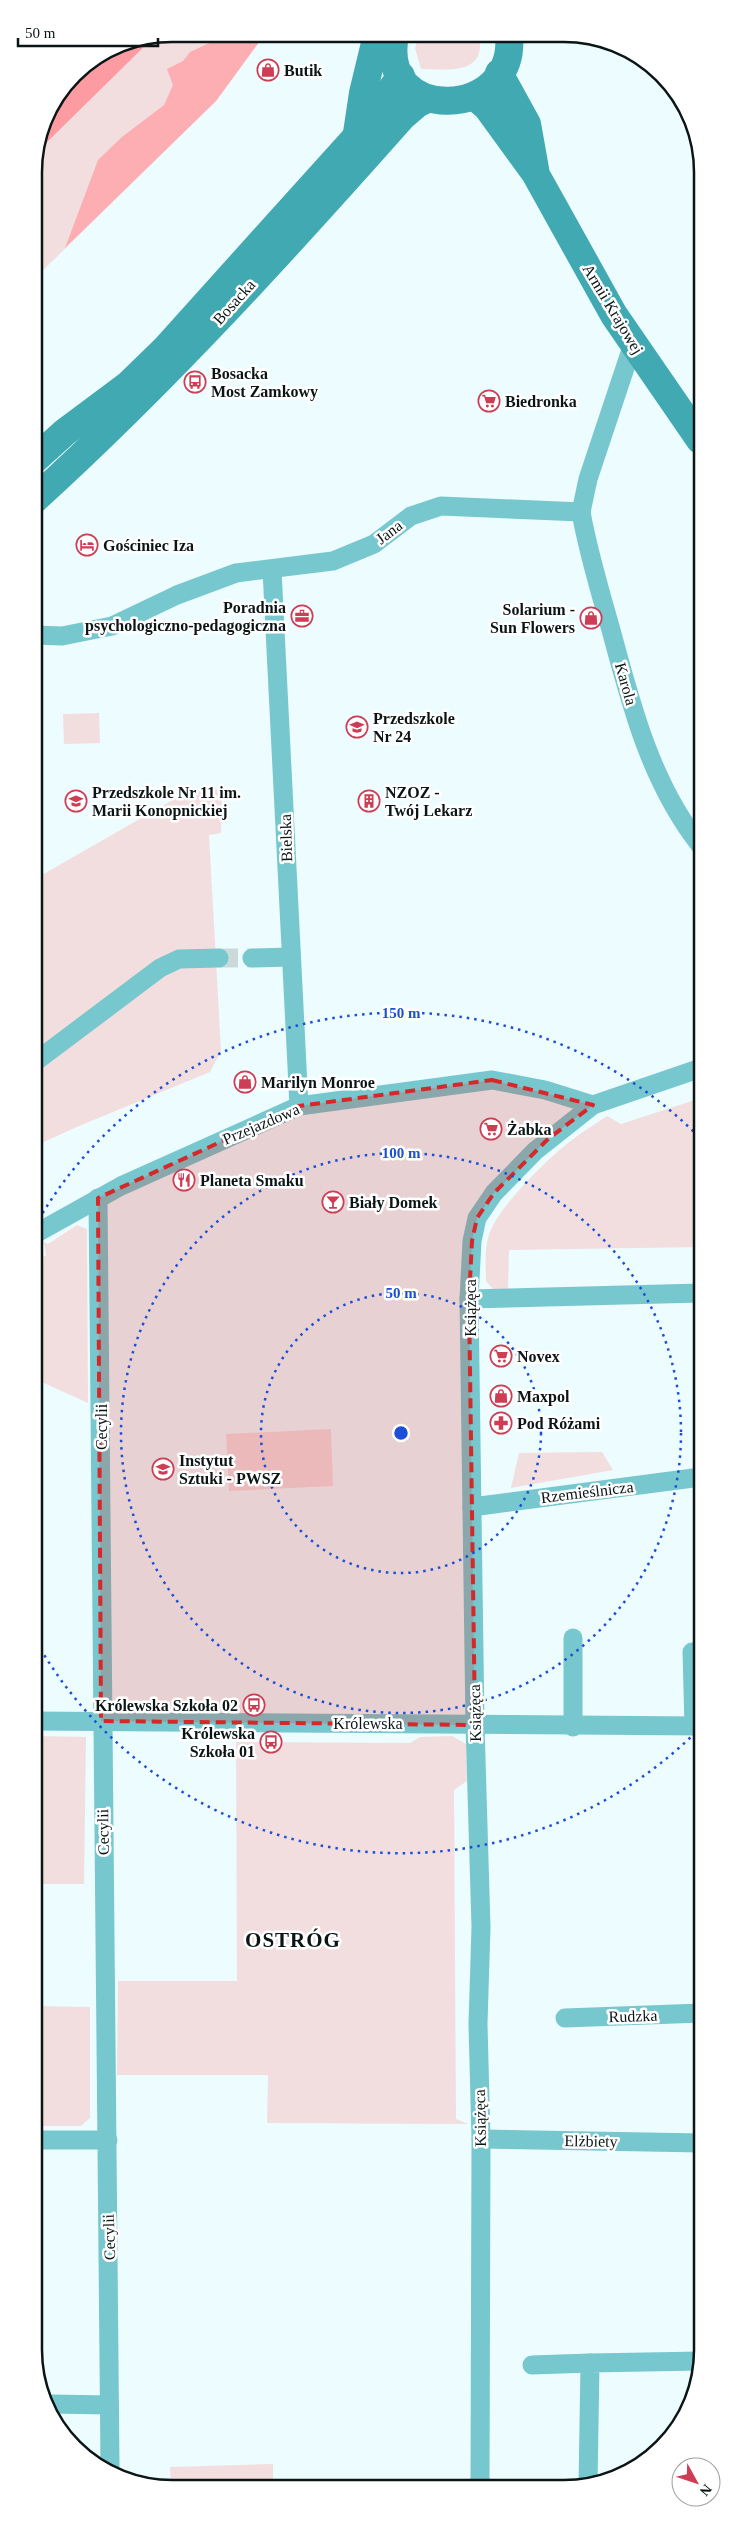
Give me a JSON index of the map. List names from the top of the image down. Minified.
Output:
{"streets":{"street":["Bosacka","Armii Krajowej","Jana","Karola","Bielska","Przejazdowa","Książęca","Cecylii","Rzemieślnicza","Królewska","Rudzka","Elżbiety"]},"crossings":[["Jana","Karola"],["Jana","Bielska"],["Bielska","Przejazdowa"],["Przejazdowa","Książęca"],["Przejazdowa","Cecylii"],["Książęca","Rzemieślnicza"],["Książęca","Królewska"],["Książęca","Elżbiety"],["Cecylii","Królewska"]],"districts":["OSTRÓG"],"places":{"shop":["Butik","Solarium - Sun Flowers","Marilyn Monroe","Maxpol"],"bus stop":["Bosacka Most Zamkowy","Królewska Szkoła 02","Królewska Szkoła 01"],"supermarket":["Biedronka","Żabka","Novex"],"hotel":["Gościniec Iza"],"office":["Poradnia psychologiczno-pedagogiczna"],"school or university":["Przedszkole Nr 24","Przedszkole Nr 11 im. Marii Konopnickiej","Instytut Sztuki - PWSZ"],"building":["NZOZ - Twój Lekarz"],"restaurant":["Planeta Smaku"],"bar":["Biały Domek"],"pharmacy":["Pod Różami"]},"scale_bar":"50 m","north":"bottom right","rings":["150 m","100 m","50 m"]}
